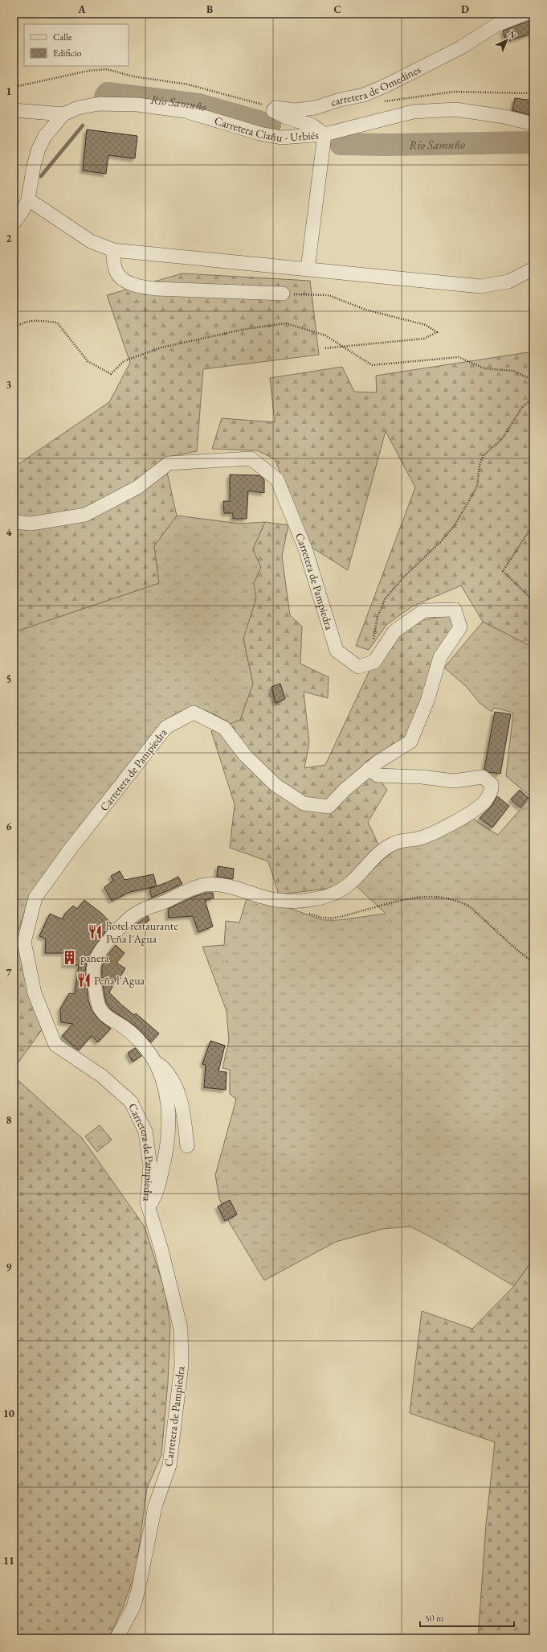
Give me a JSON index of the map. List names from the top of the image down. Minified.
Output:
{"streets":{"street":["carretera de Omedines","Carretera Ciañu - Urbiés","Carretera de Pampiedra"]},"water":["Río Samuño"],"places":{"restaurant":["hotel restaurante Peña l'Agua","Peña l'Agua"],"building":["panera"]},"legend":["Calle","Edificio"],"scale_bar":"50 m","north":"top right","grid":{"columns":["A","B","C","D"],"rows":["1","2","3","4","5","6","7","8","9","10","11"]}}
